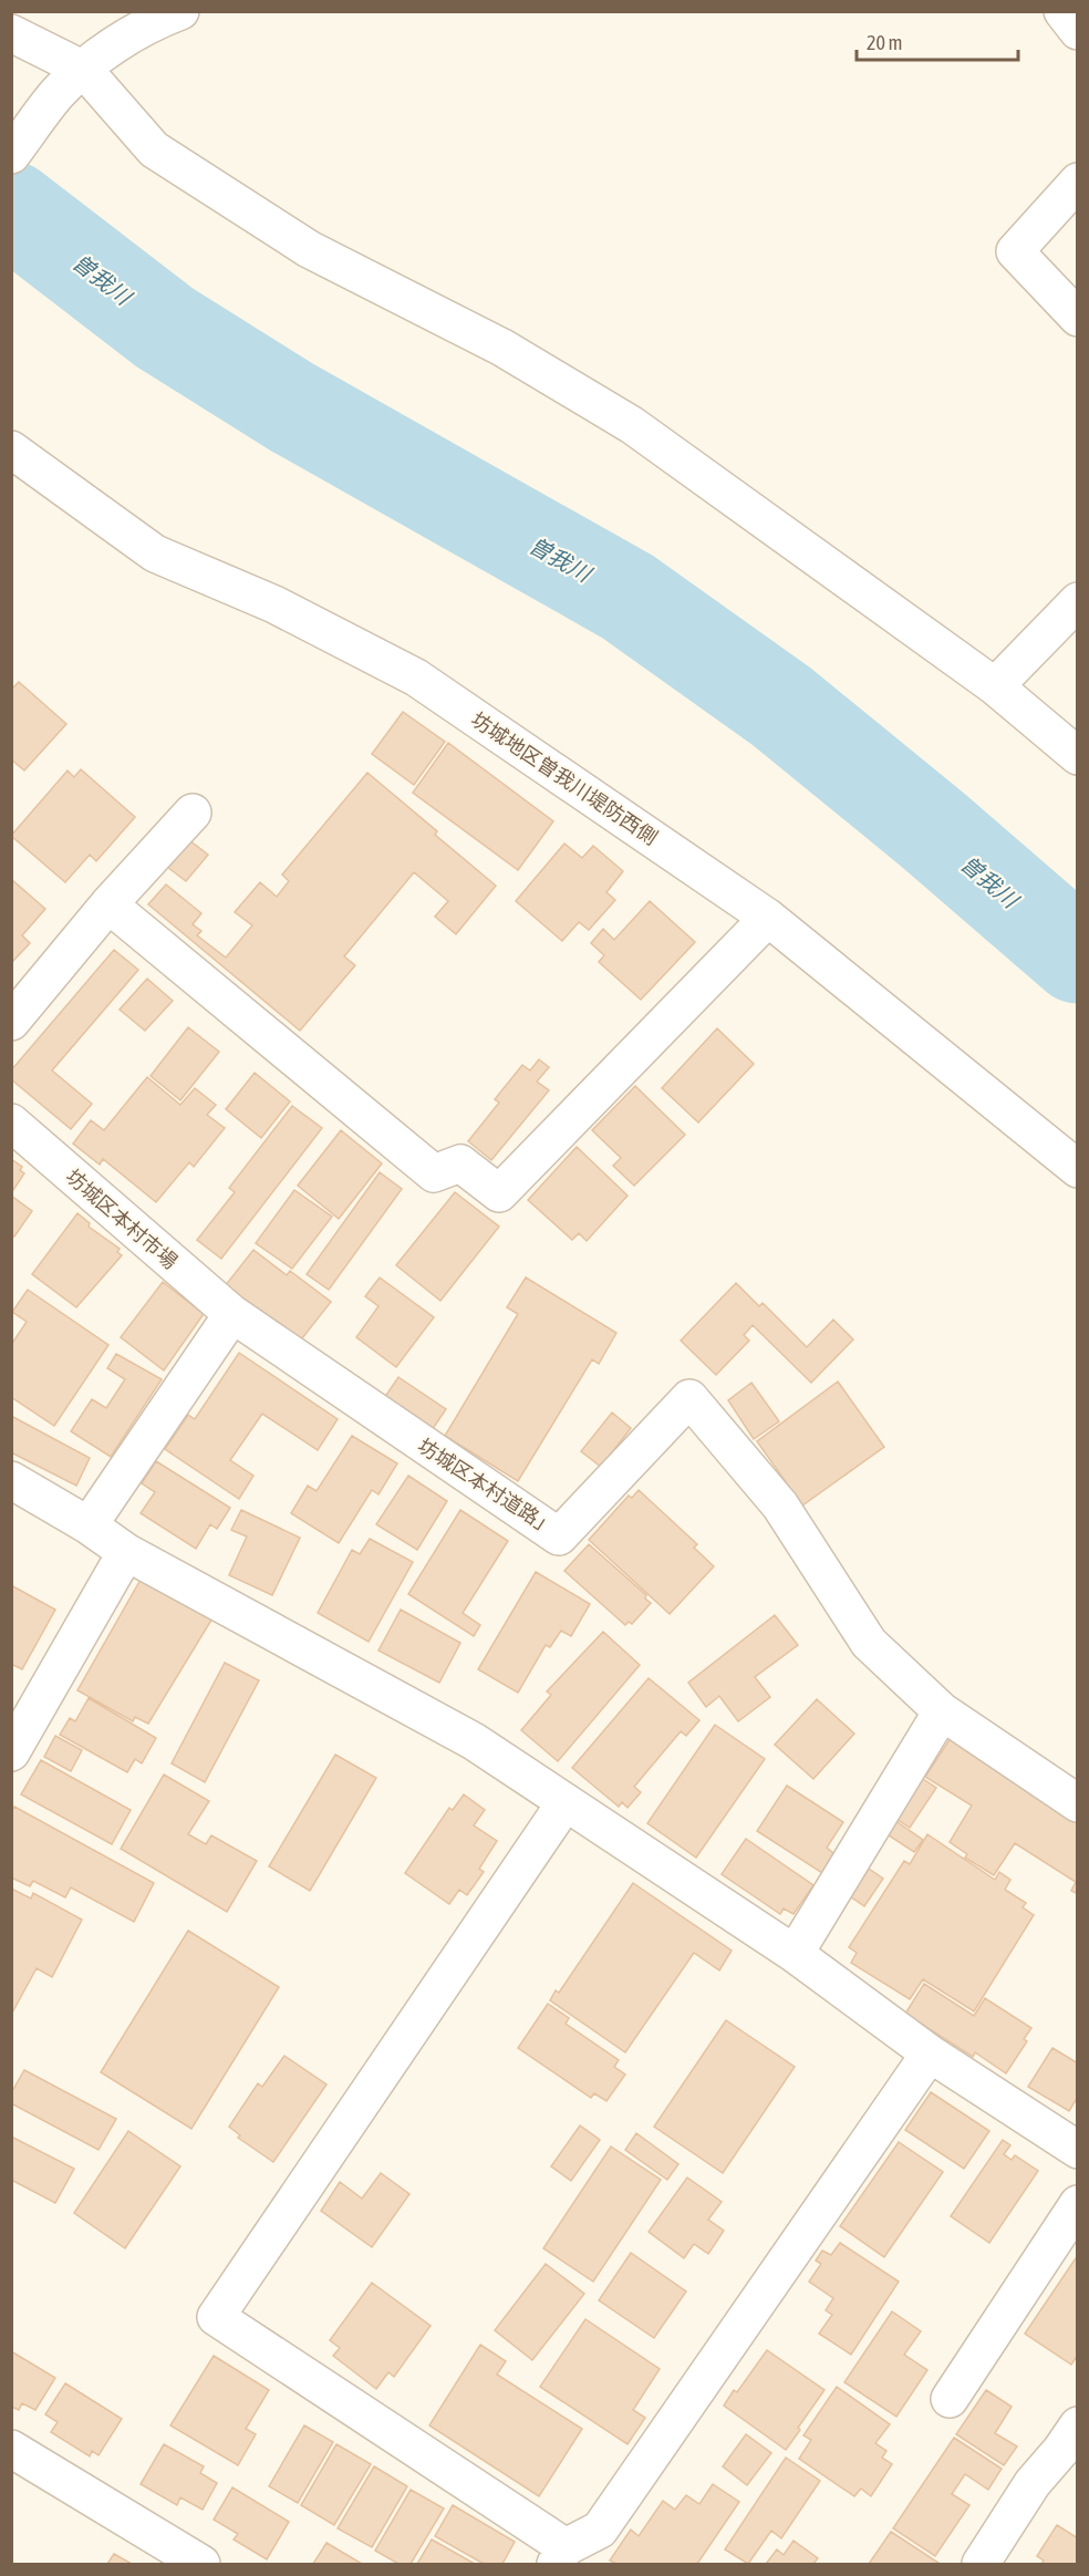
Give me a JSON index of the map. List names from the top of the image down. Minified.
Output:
{"streets":{"street":["坊城地区曽我川堤防西側","坊城区本村市場","坊城区本村道路」"]},"crossings":[["坊城区本村市場","坊城区本村道路」"]],"water":["曽我川"],"scale_bar":"20 m"}
